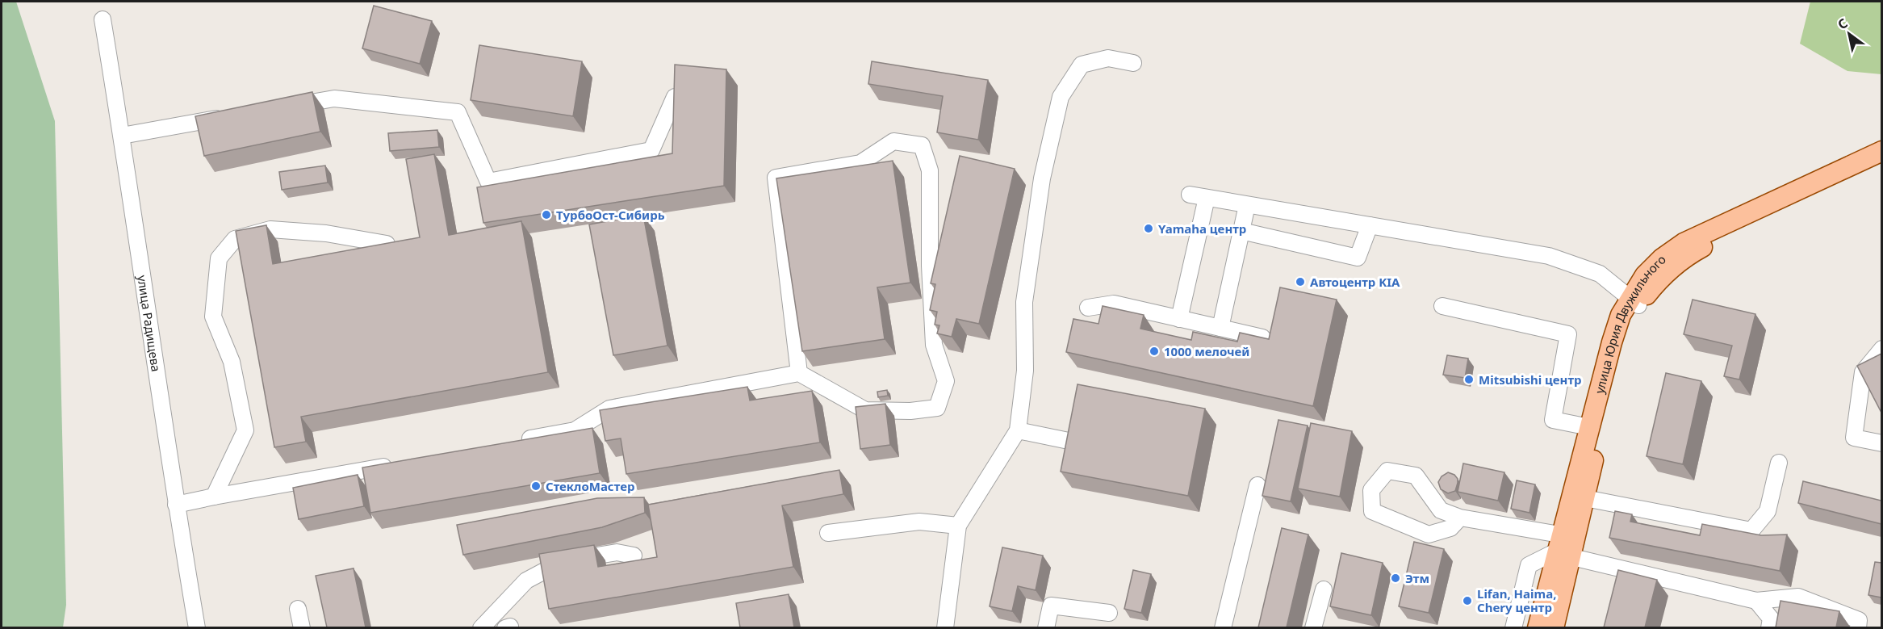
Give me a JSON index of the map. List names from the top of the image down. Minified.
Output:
{"streets":{"main road":["улица Юрия Двужильного"],"street":["улица Радищева"]},"places":["ТурбоОст-Сибирь","Yamaha центр","Автоцентр KIA","1000 мелочей","Mitsubishi центр","СтеклоМастер","Этм","Lifan, Haima, Chery центр"],"north":"top left"}
